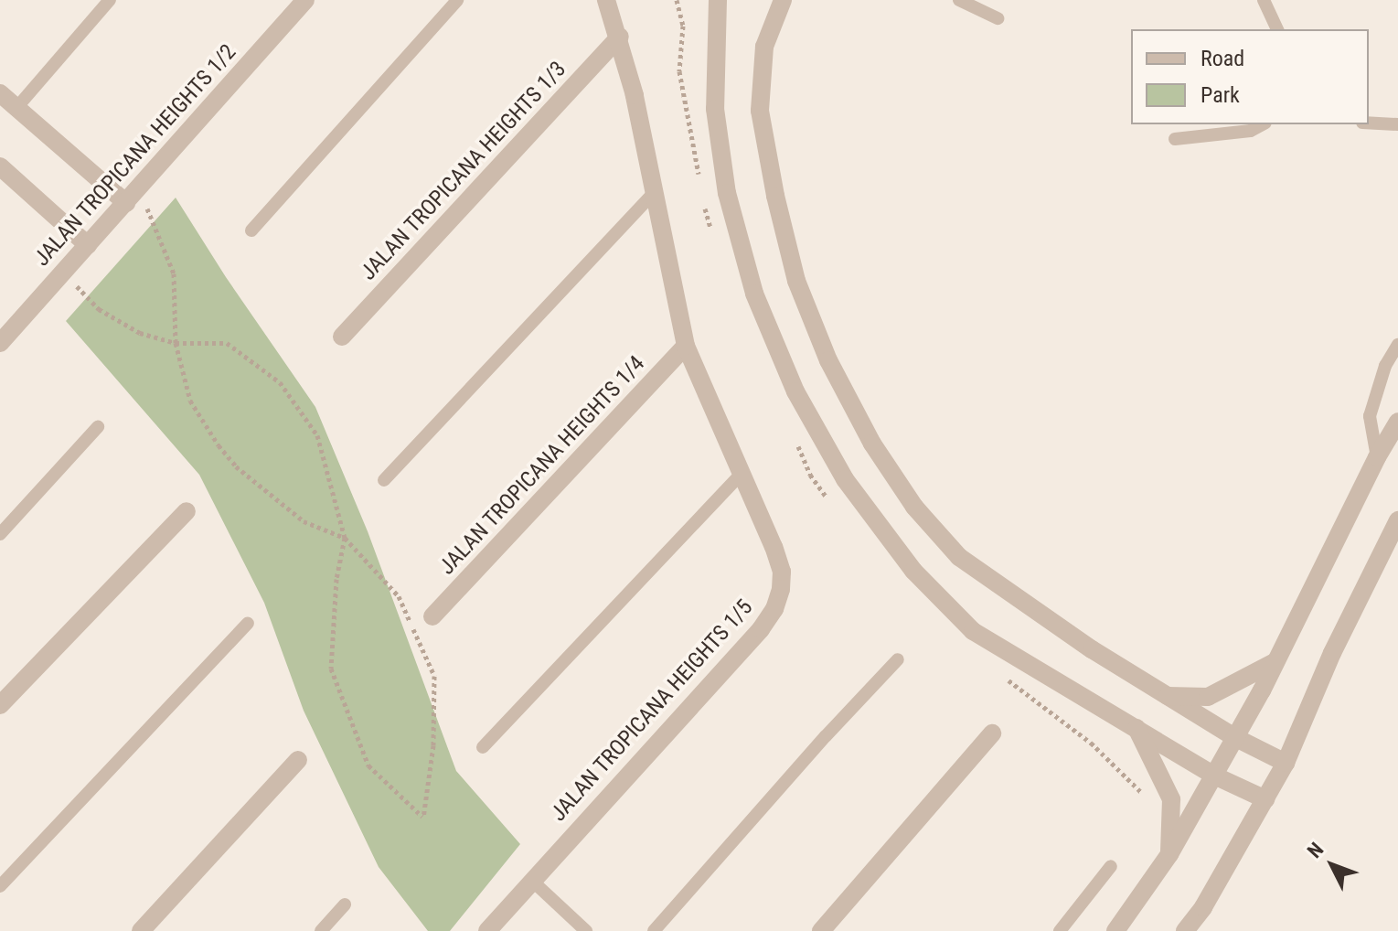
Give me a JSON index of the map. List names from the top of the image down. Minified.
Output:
{"streets":{"street":["JALAN TROPICANA HEIGHTS 1/2","JALAN TROPICANA HEIGHTS 1/3","JALAN TROPICANA HEIGHTS 1/4","JALAN TROPICANA HEIGHTS 1/5"]},"crossings":[["JALAN TROPICANA HEIGHTS 1/3","JALAN TROPICANA HEIGHTS 1/5"],["JALAN TROPICANA HEIGHTS 1/4","JALAN TROPICANA HEIGHTS 1/5"]],"legend":["Road","Park"],"north":"top left"}
